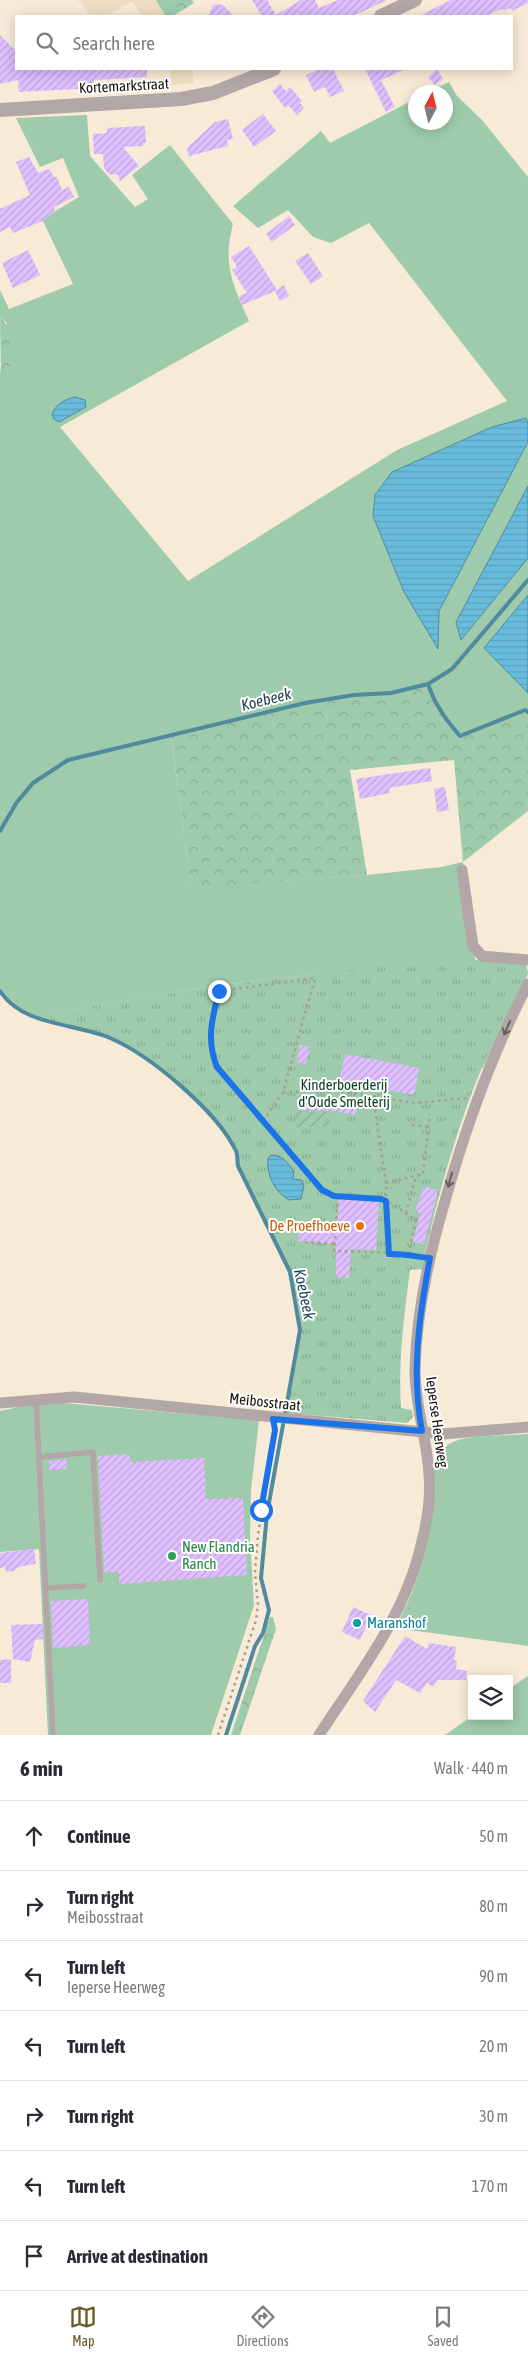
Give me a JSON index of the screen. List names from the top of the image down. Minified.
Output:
{"streets":{"street":["Kortemarkstraat","Meibosstraat","Ieperse Heerweg"]},"crossings":[["Meibosstraat","Ieperse Heerweg"]],"one_way":["Ieperse Heerweg"],"water":["Koebeek"],"parks":["Kinderboerderij d'Oude Smelterij"],"places":["De Proefhoeve","New Flandria Ranch","Maranshof"],"north":"top","page":{"search":"Search here","heading":["6 min","Walk · 440 m"],"list":[["Continue","50 m"],["Turn right","Meibosstraat","80 m"],["Turn left","Ieperse Heerweg","90 m"],["Turn left","20 m"],["Turn right","30 m"],["Turn left","170 m"],"Arrive at destination"],"nav":["Map","Directions","Saved"]}}
